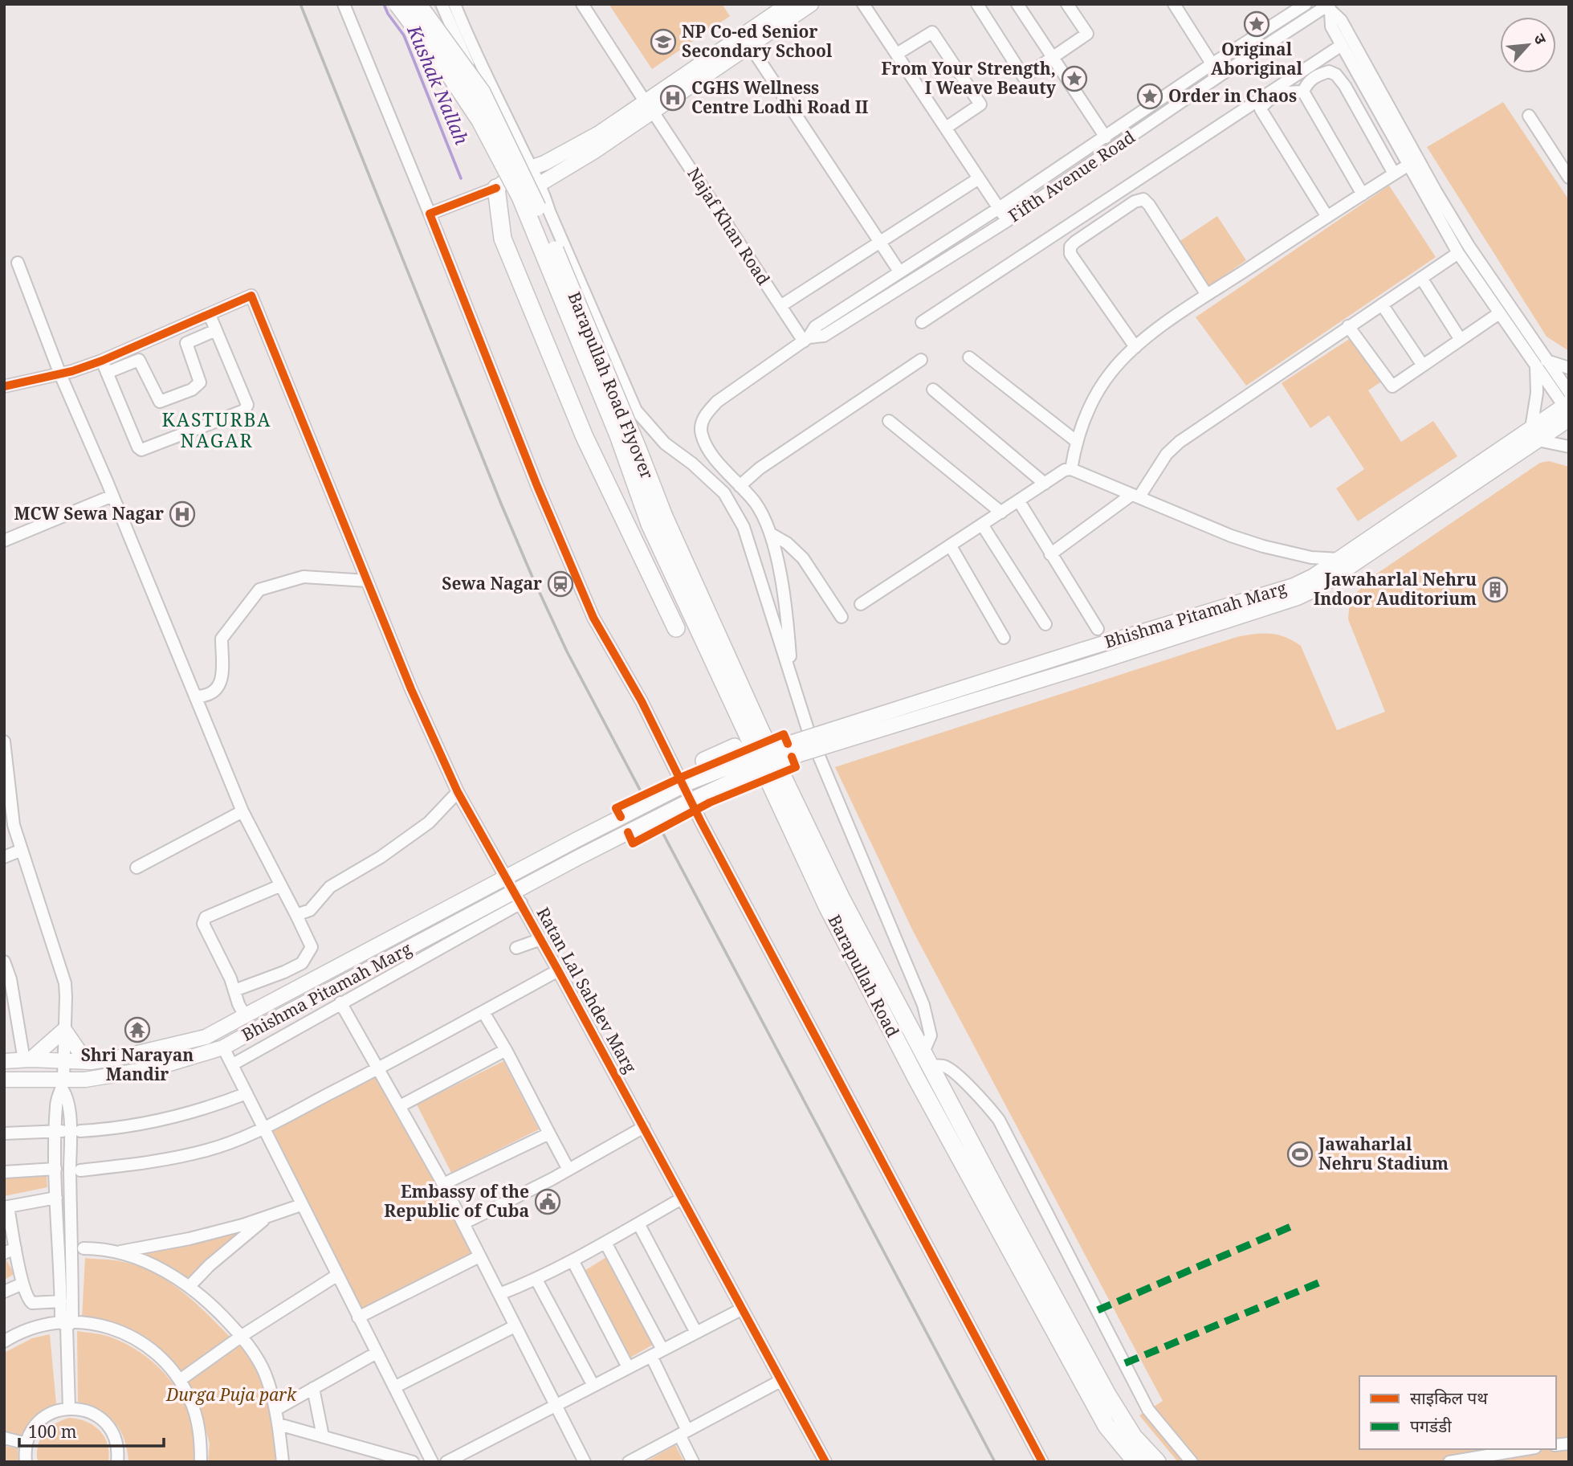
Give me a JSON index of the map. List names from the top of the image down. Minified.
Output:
{"streets":{"highway":["Barapullah Road Flyover","Barapullah Road"],"main road":["Bhishma Pitamah Marg"],"street":["Fifth Avenue Road","Najaf Khan Road","Ratan Lal Sahdev Marg"]},"crossings":[["Fifth Avenue Road","Najaf Khan Road"],["Barapullah Road Flyover","Barapullah Road"]],"districts":["KASTURBA NAGAR"],"water":["Kushak Nallah"],"parks":["Durga Puja park"],"places":{"place":["Original Aboriginal","From Your Strength, I Weave Beauty","Order in Chaos"],"school or university":["NP Co-ed Senior Secondary School"],"hospital":["CGHS Wellness Centre Lodhi Road II","MCW Sewa Nagar"],"station":["Sewa Nagar"],"building":["Jawaharlal Nehru Indoor Auditorium"],"temple":["Shri Narayan Mandir"],"sports":["Jawaharlal Nehru Stadium"],"public building":["Embassy of the Republic of Cuba"]},"legend":["साइकिल पथ","पगडंडी"],"scale_bar":"100 m","north":"top right"}
